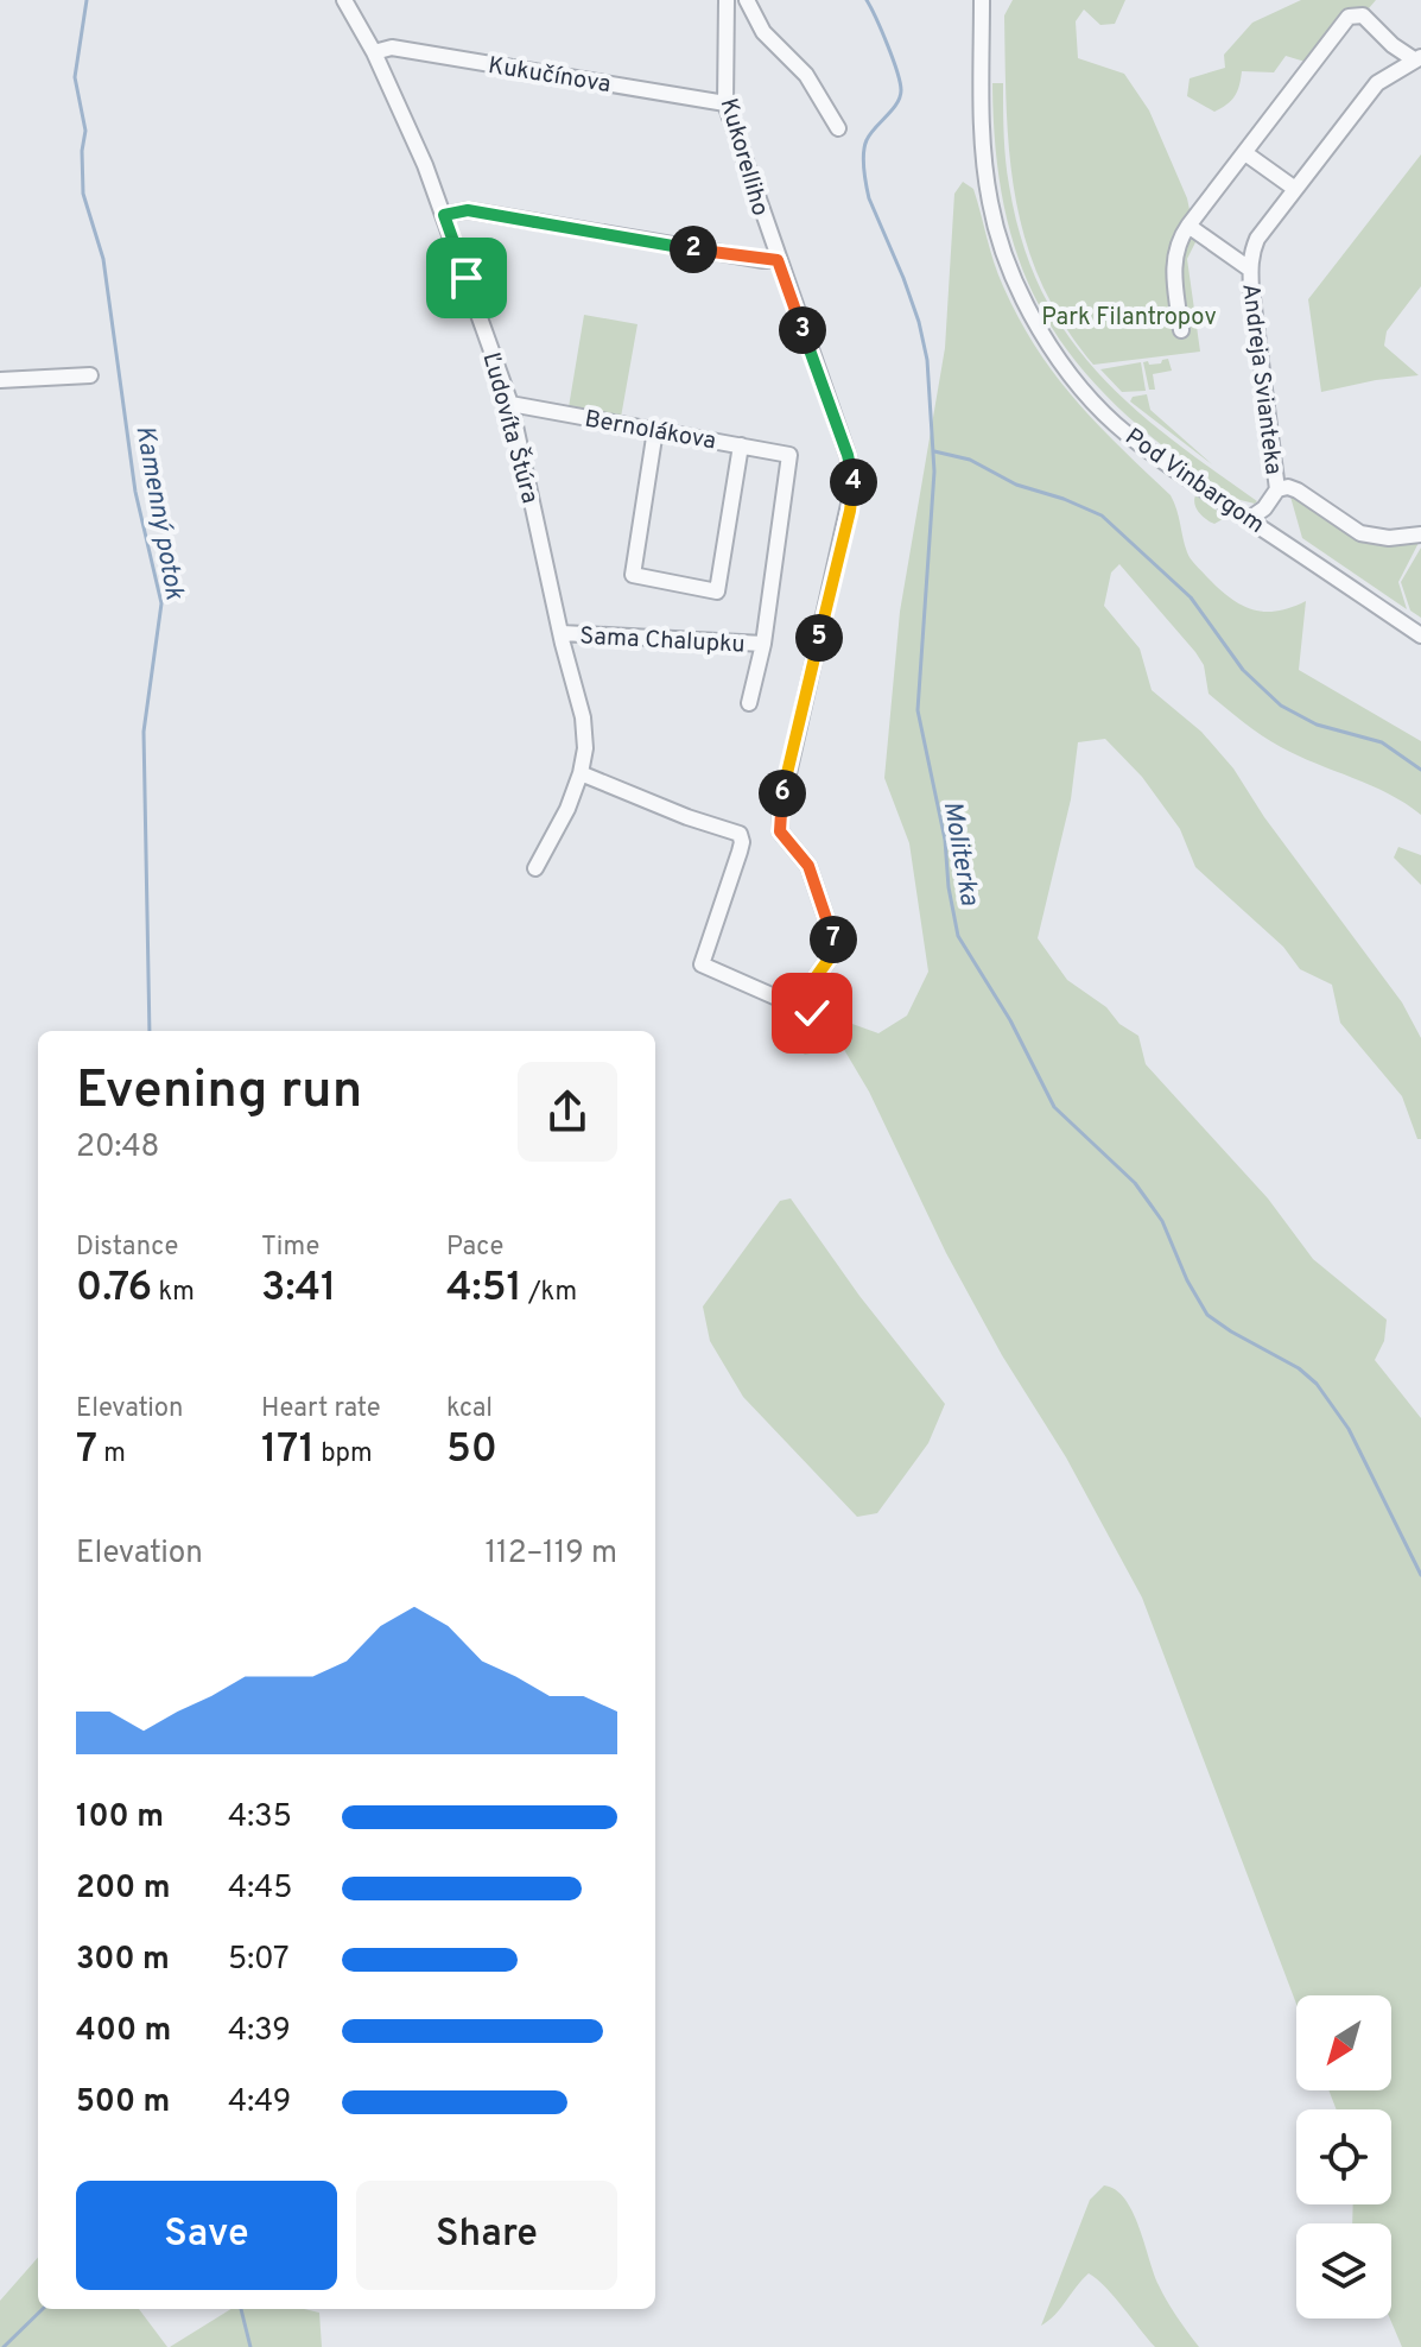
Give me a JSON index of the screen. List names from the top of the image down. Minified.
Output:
{"streets":{"street":["Kukučínova","Kukorelliho","Andreja Svianteka","Ľudovíta Štúra","Bernolákova","Pod Vinbargom","Sama Chalupku"]},"crossings":[["Kukučínova","Kukorelliho"],["Kukučínova","Ľudovíta Štúra"],["Ľudovíta Štúra","Bernolákova"],["Ľudovíta Štúra","Sama Chalupku"],["Bernolákova","Sama Chalupku"]],"water":["Kamenný potok","Moliterka"],"parks":["Park Filantropov"],"north":"bottom left","page":{"pins":["2","3","4","5","6","7"],"heading":["Evening run","20:48"],"stats":[["Distance","0.76 km"],["Time","3:41"],["Pace","4:51 /km"],["Elevation","7 m"],["Heart rate","171 bpm"],["kcal","50"]],"chart":["Elevation","112–119 m"],"list":[{"name":"100 m","note":"4:35"},{"name":"200 m","note":"4:45"},{"name":"300 m","note":"5:07"},{"name":"400 m","note":"4:39"},{"name":"500 m","note":"4:49"}],"buttons":["Save","Share"]}}
